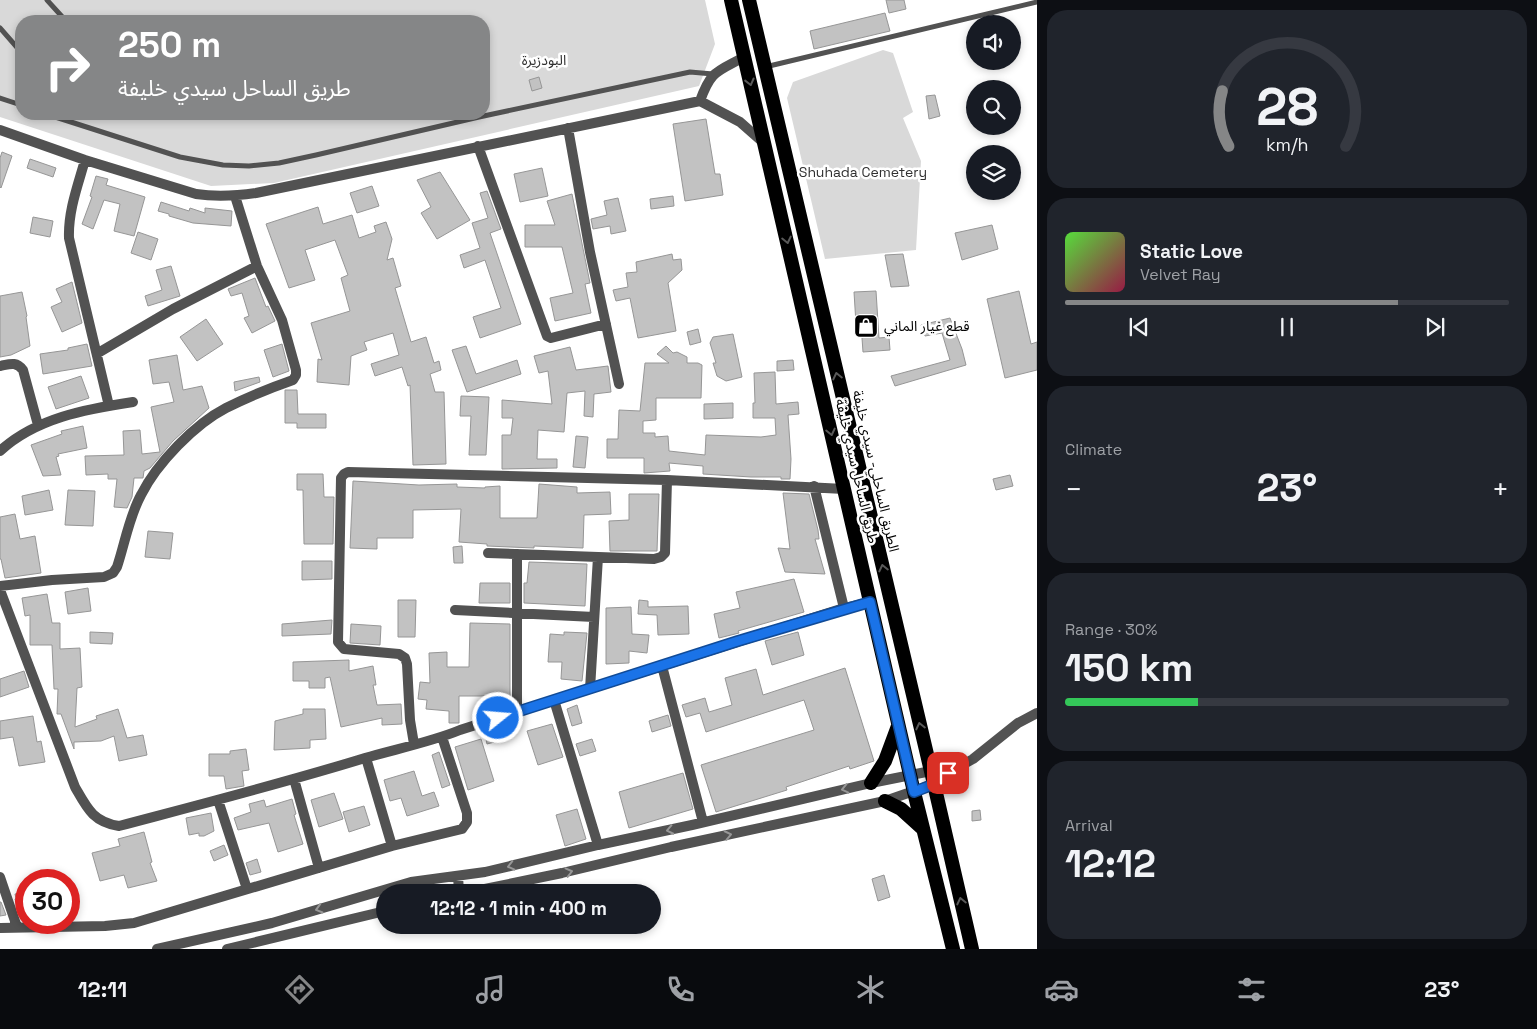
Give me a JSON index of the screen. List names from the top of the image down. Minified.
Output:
{"streets":{"highway":["طريق الساحل سيدي خليفة","الطريق الساحلي- سيدي خليفة"]},"one_way":["طريق الساحل سيدي خليفة","الطريق الساحلي- سيدي خليفة"],"parks":["البودزيرة","Shuhada Cemetery"],"places":{"shop":["قطع غيار الماني"]},"page":{"turn":["250 m","طريق الساحل سيدي خليفة"],"song":["Static Love","Velvet Ray"],"tile":["Climate",["Range · 30%","150 km"],["Arrival","12:12"]],"heat":["−","23°","+"],"limit":"30","trip":"12:12 · 1 min · 400 m","tabs":["12:11","23°"],"gauge":["28","km/h"]}}
